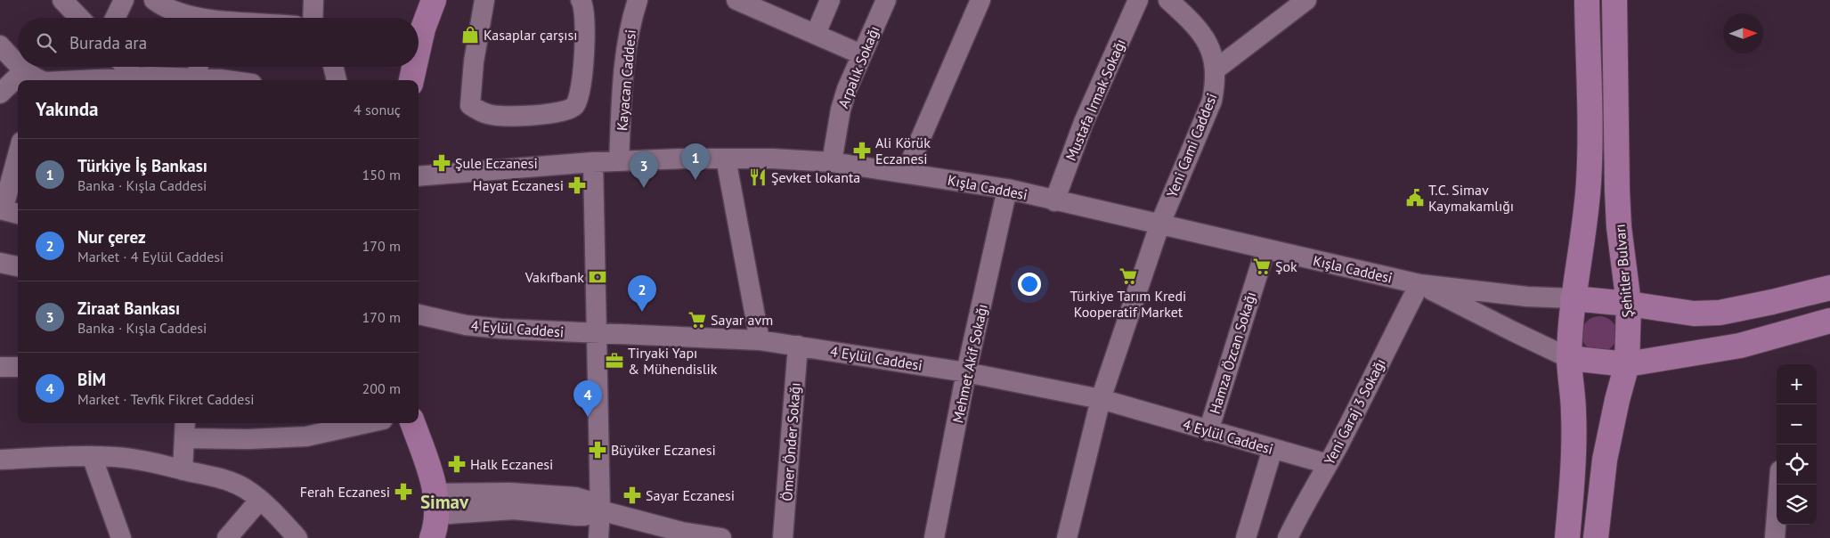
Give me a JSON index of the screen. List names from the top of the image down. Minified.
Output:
{"streets":{"main road":["Şehitler Bulvarı"],"street":["Arpalık Sokağı","Kayacan Caddesi","Mustafa Irmak Sokağı","Yeni Cami Caddesi","Kışla Caddesi","4 Eylül Caddesi","Hamza Özcan Sokağı","Mehmet Akif Sokağı","Yeni Garaj 3 Sokağı","Ömer Önder Sokağı"]},"crossings":[["Arpalık Sokağı","Kışla Caddesi"],["Kayacan Caddesi","Kışla Caddesi"],["Mustafa Irmak Sokağı","Kışla Caddesi"],["Yeni Cami Caddesi","Kışla Caddesi"],["Yeni Cami Caddesi","4 Eylül Caddesi"],["Kışla Caddesi","Hamza Özcan Sokağı"],["Kışla Caddesi","Mehmet Akif Sokağı"],["Kışla Caddesi","Yeni Garaj 3 Sokağı"],["4 Eylül Caddesi","Hamza Özcan Sokağı"],["4 Eylül Caddesi","Mehmet Akif Sokağı"],["4 Eylül Caddesi","Yeni Garaj 3 Sokağı"],["4 Eylül Caddesi","Ömer Önder Sokağı"]],"districts":["Simav"],"places":{"shop":["Kasaplar çarşısı"],"pharmacy":["Ali Körük Eczanesi","Şule Eczanesi","Hayat Eczanesi","Büyüker Eczanesi","Halk Eczanesi","Ferah Eczanesi","Sayar Eczanesi"],"restaurant":["Şevket lokanta"],"public building":["T.C. Simav Kaymakamlığı"],"supermarket":["Şok","Türkiye Tarım Kredi Kooperatif Market","Sayar avm"],"bank":["Vakıfbank"],"office":["Tiryaki Yapı & Mühendislik"]},"north":"right","page":{"search":"Burada ara","heading":["Yakında","4 sonuç"],"list":[{"mark":"1","name":"Türkiye İş Bankası","note":"Banka · Kışla Caddesi","value":"150 m"},{"mark":"2","name":"Nur çerez","note":"Market · 4 Eylül Caddesi","value":"170 m"},{"mark":"3","name":"Ziraat Bankası","note":"Banka · Kışla Caddesi","value":"170 m"},{"mark":"4","name":"BİM","note":"Market · Tevfik Fikret Caddesi","value":"200 m"}],"pins":["1","3","2","4"],"map_buttons":["+","−"]}}
